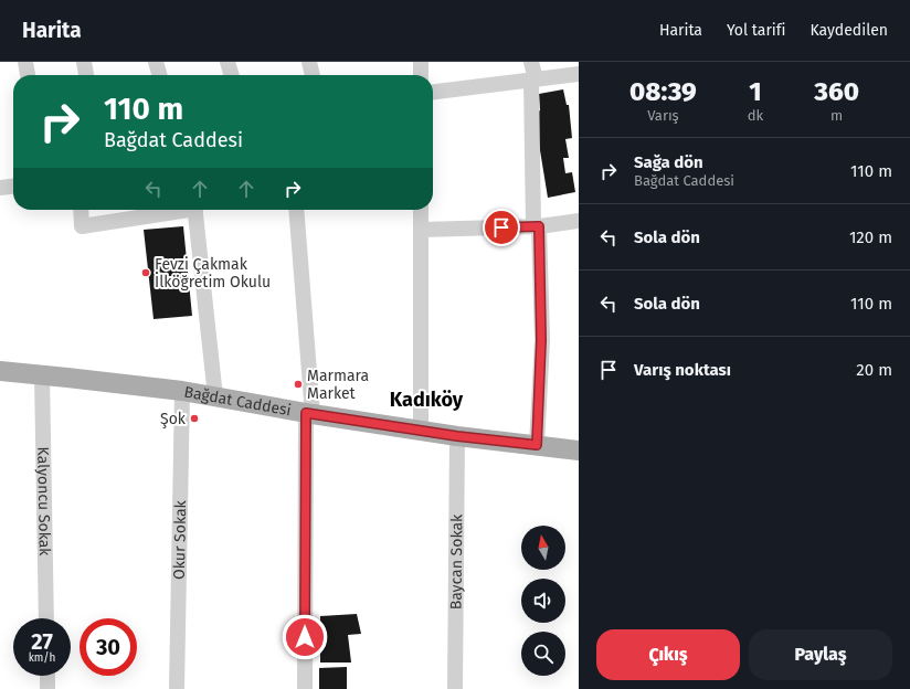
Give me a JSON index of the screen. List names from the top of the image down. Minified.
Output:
{"streets":{"main road":["Bağdat Caddesi"],"street":["Kalyoncu Sokak","Okur Sokak","Baycan Sokak"]},"crossings":[["Bağdat Caddesi","Kalyoncu Sokak"],["Bağdat Caddesi","Okur Sokak"],["Bağdat Caddesi","Baycan Sokak"]],"districts":["Kadıköy"],"places":["Fevzi Çakmak İlköğretim Okulu","Marmara Market","Şok"],"north":"top","page":{"header":"Harita","nav":["Harita","Yol tarifi","Kaydedilen"],"eta":["08:39","Varış","1","dk","360","m"],"turn":["110 m","Bağdat Caddesi"],"list":[{"name":"Sağa dön","note":"Bağdat Caddesi","value":"110 m"},{"name":"Sola dön","value":"120 m"},{"name":"Sola dön","value":"110 m"},{"name":"Varış noktası","value":"20 m"}],"speed":"27 km/h","limit":"30","buttons":["Çıkış","Paylaş"]}}
